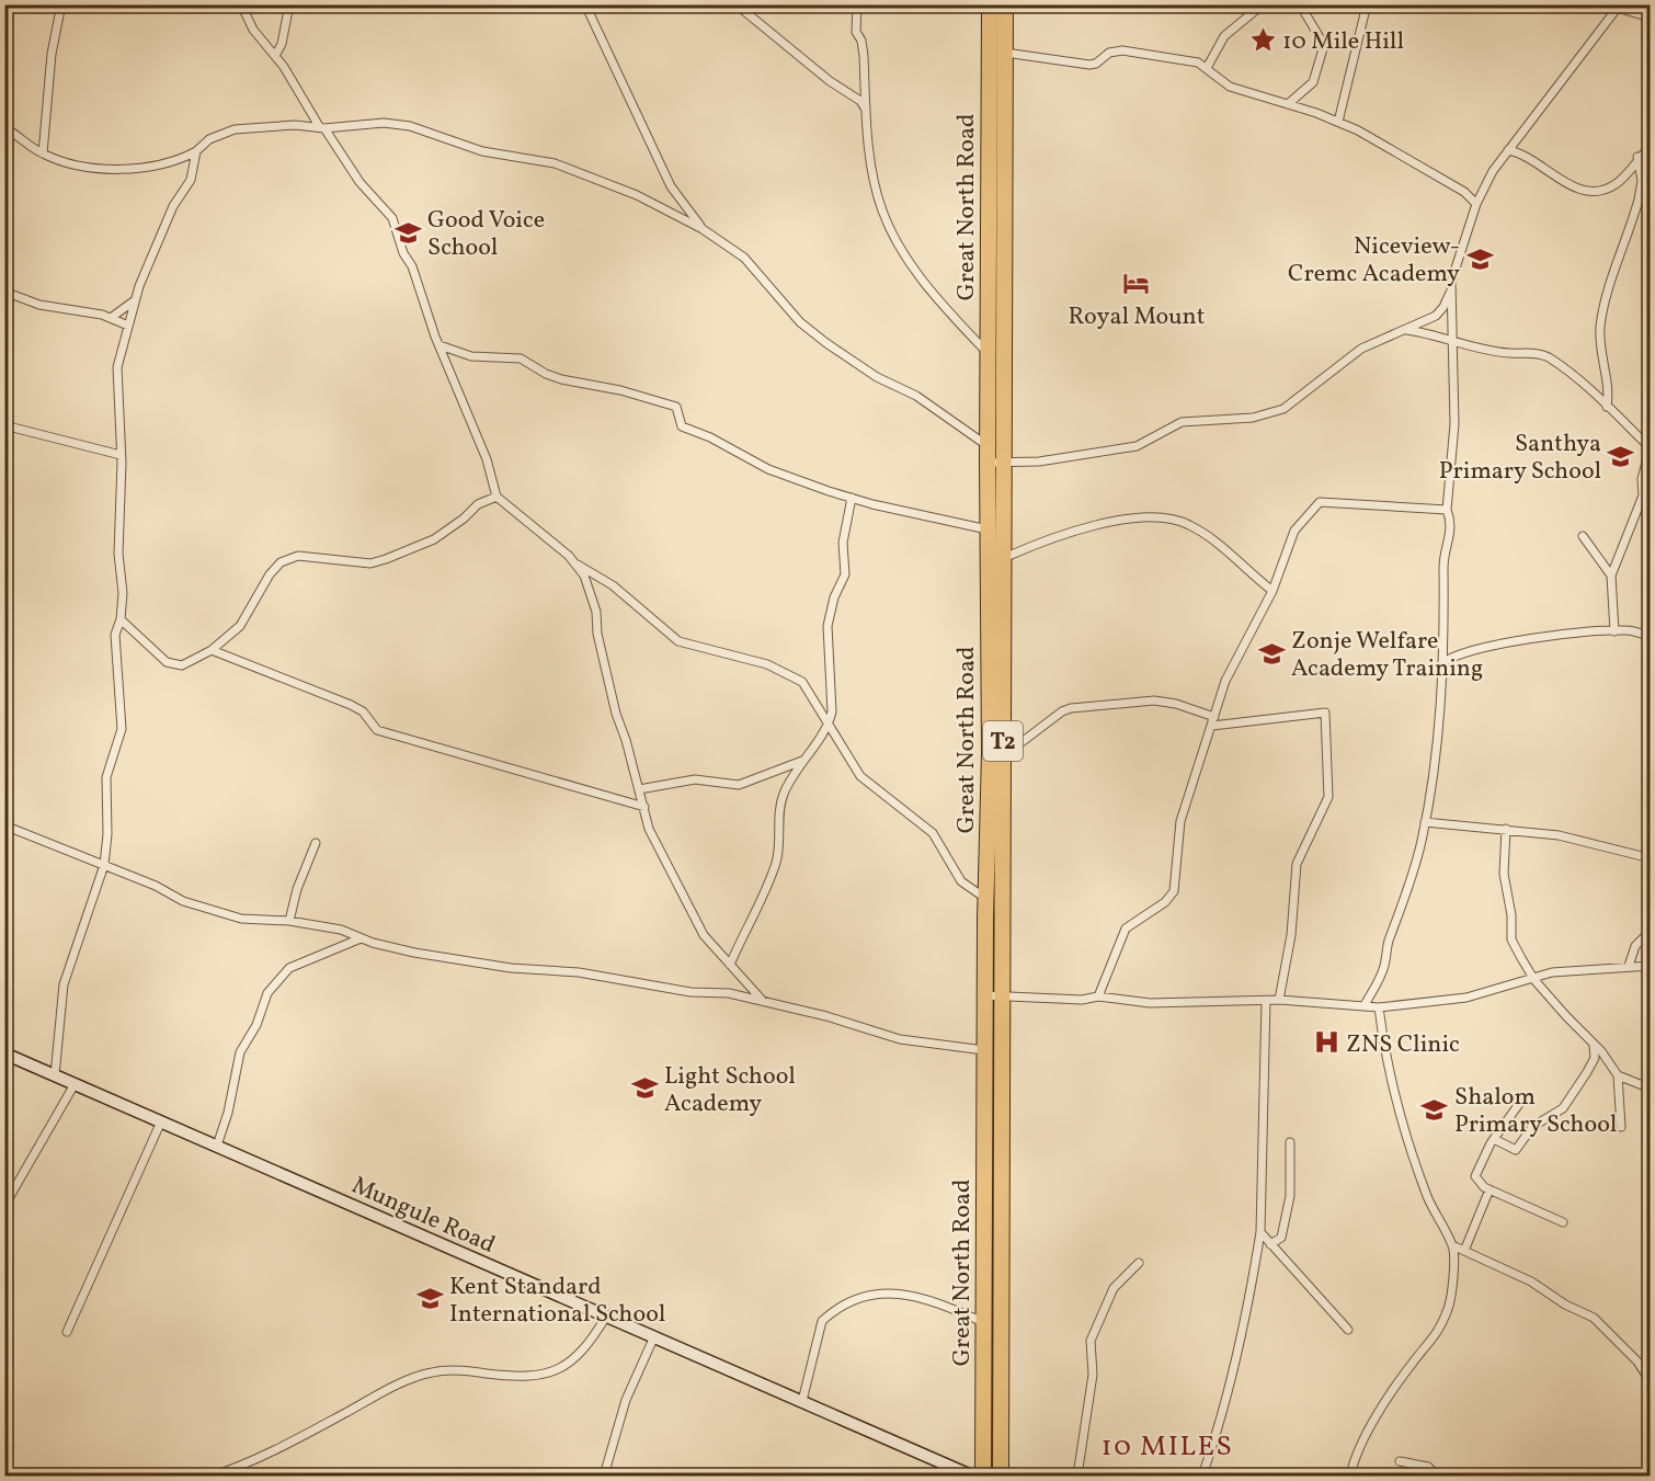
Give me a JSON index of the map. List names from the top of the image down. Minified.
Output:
{"streets":{"highway":["Great North Road","T2"],"street":["Mungule Road"]},"districts":["10 MILES"],"places":{"place":["10 Mile Hill"],"school or university":["Good Voice School","Niceview- Cremc Academy","Santhya Primary School","Zonje Welfare Academy Training","Light School Academy","Shalom Primary School","Kent Standard International School"],"hotel":["Royal Mount"],"hospital":["ZNS Clinic"]}}
